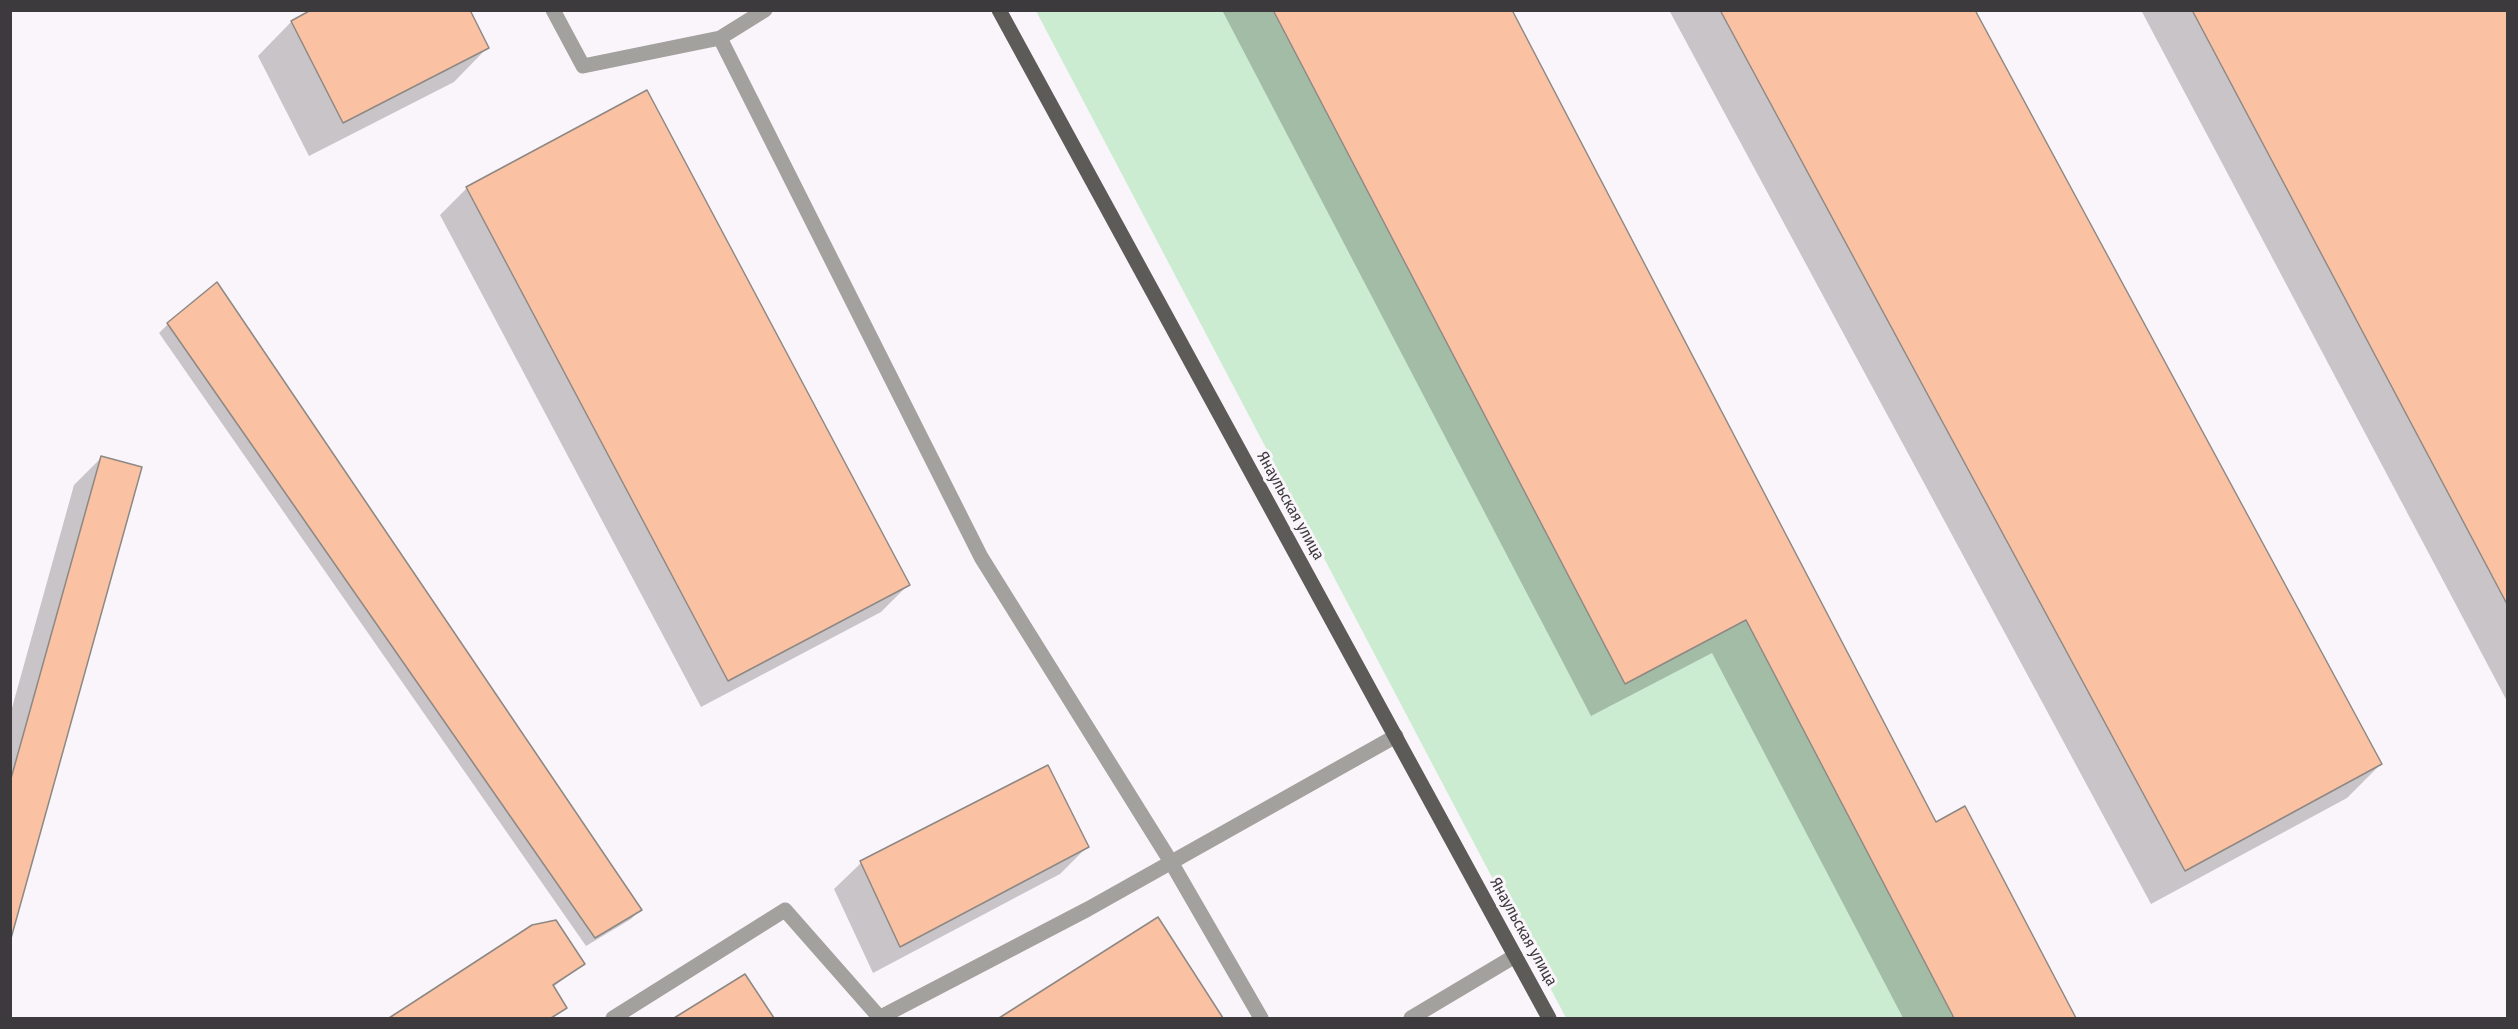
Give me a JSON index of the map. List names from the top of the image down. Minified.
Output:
{"streets":{"main road":["Янаульская улица"]}}
